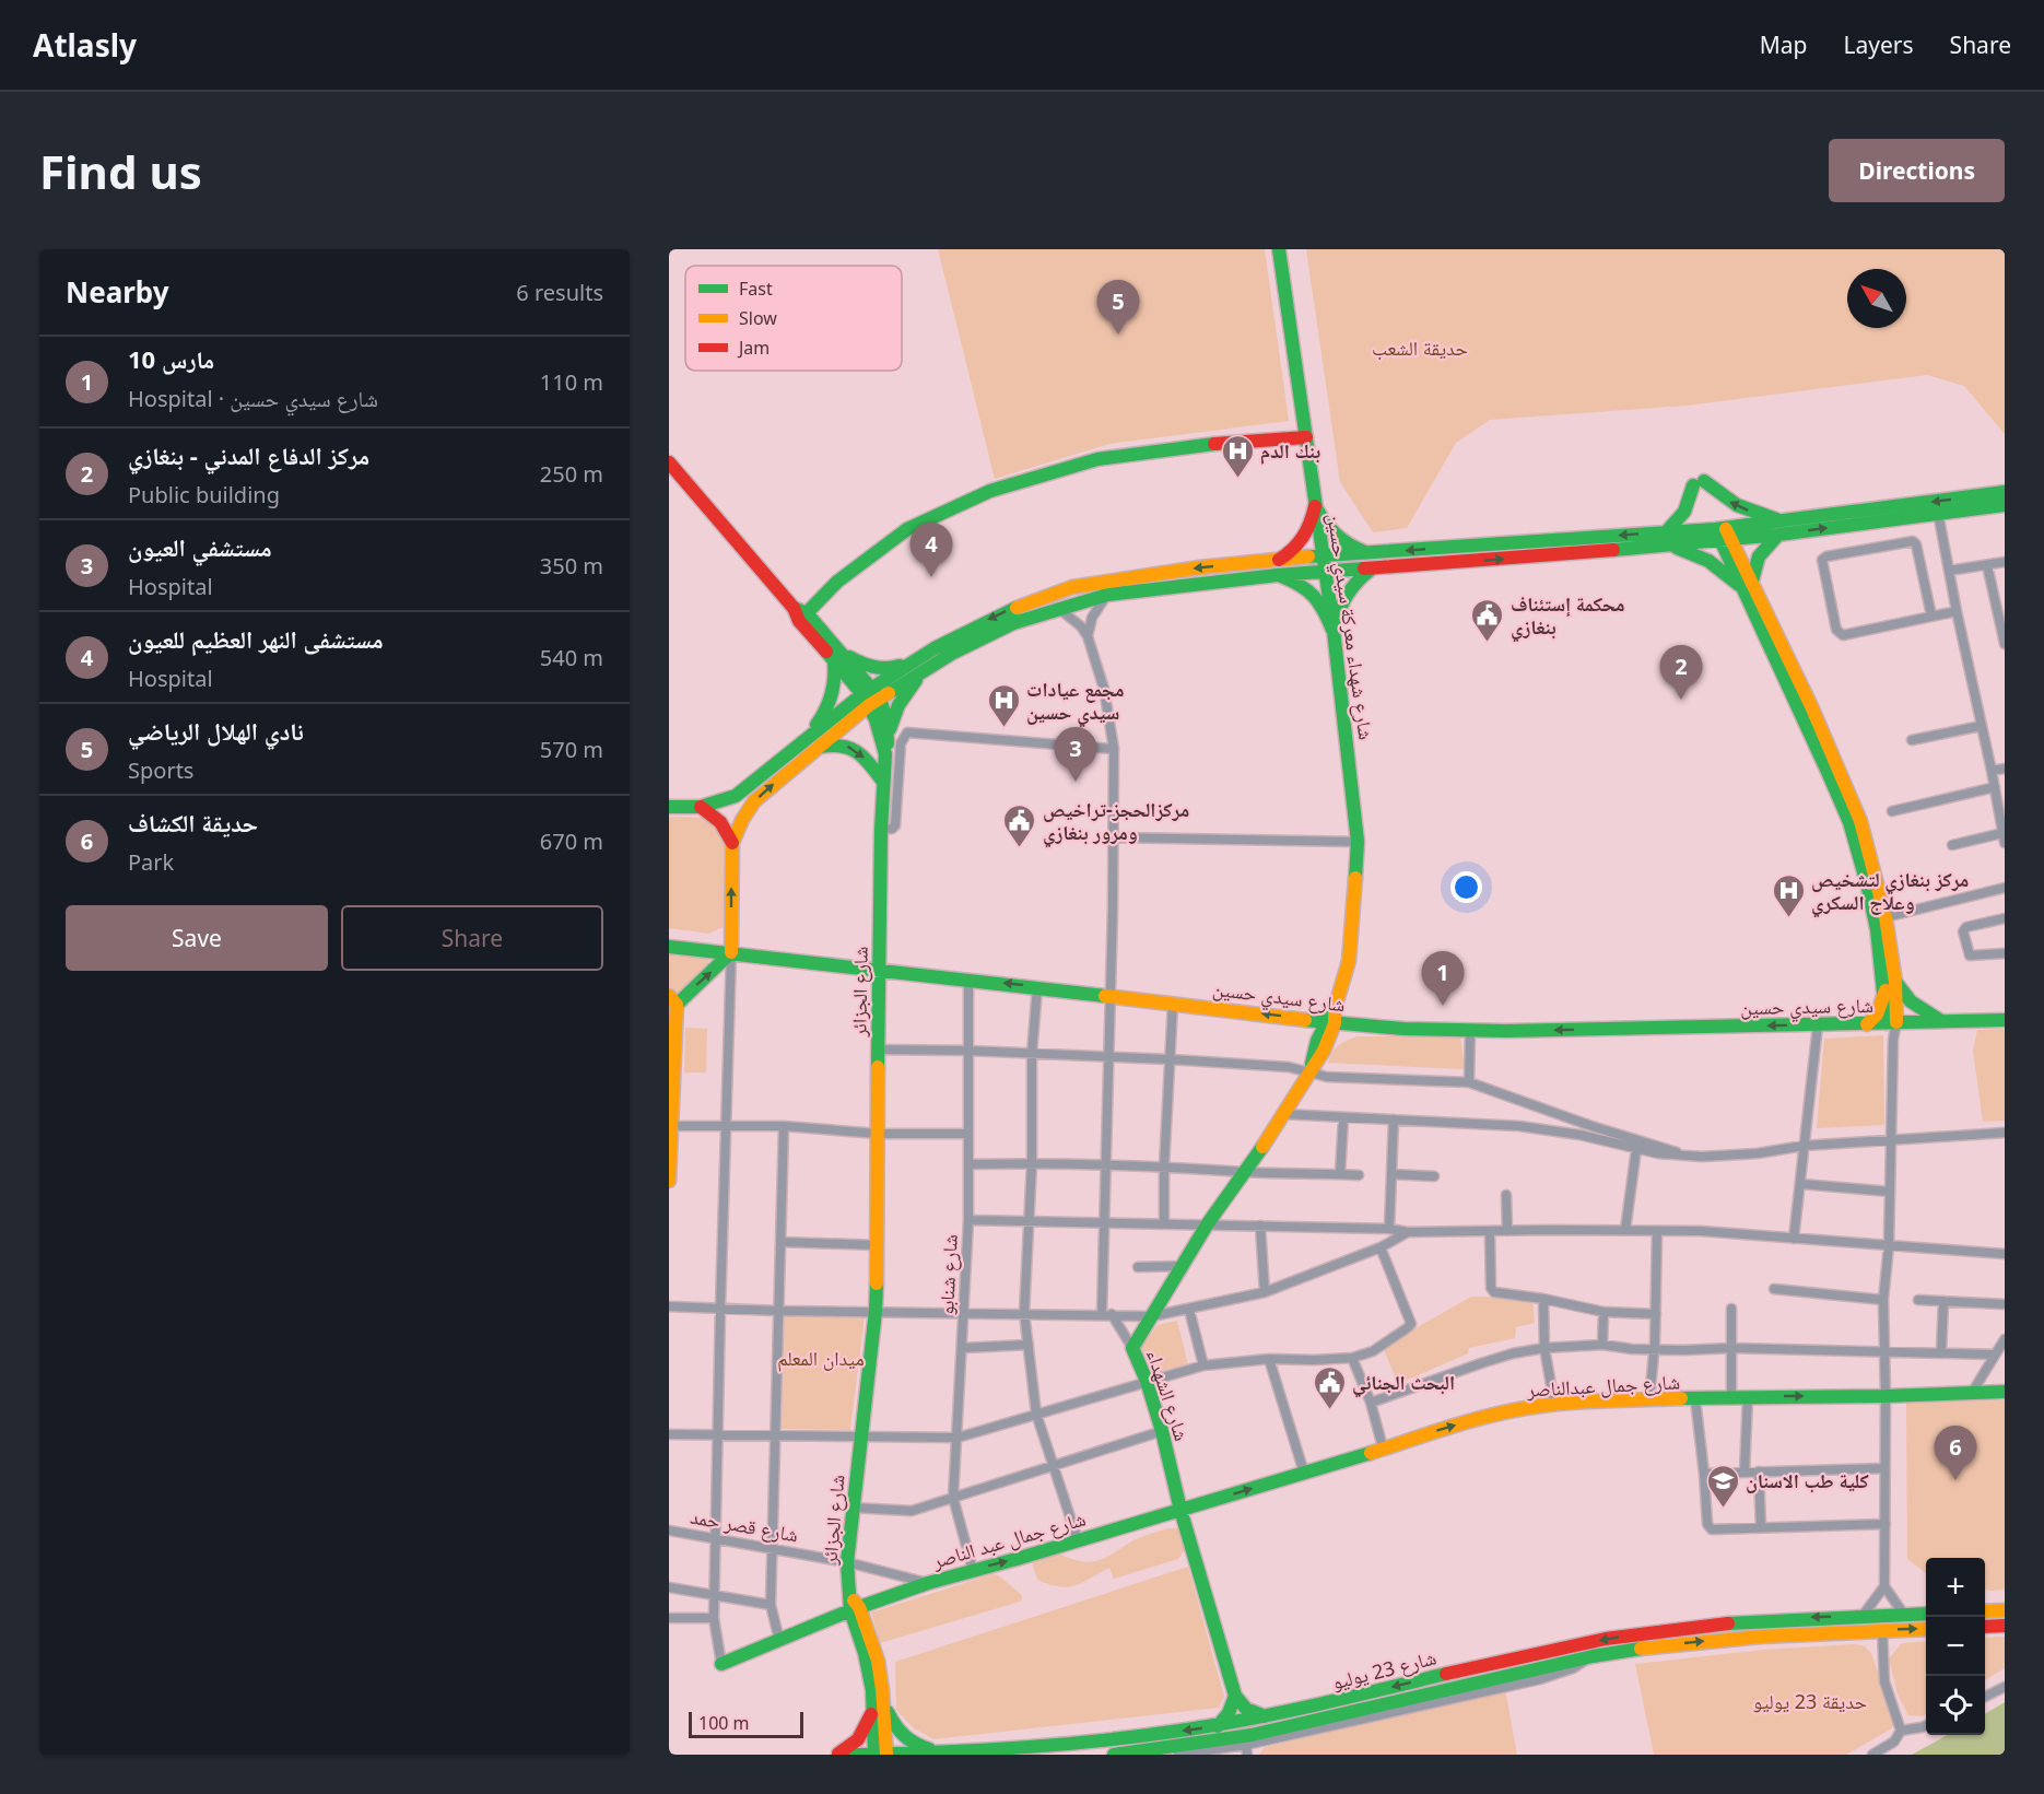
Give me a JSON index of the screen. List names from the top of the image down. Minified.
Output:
{"streets":{"main road":["شارع شهداء معركة سيدي حسين","شارع الجزائر","شارع سيدي حسين","شارع جمال عبدالناصر","شارع الشهداء","شارع جمال عبد الناصر","شارع 23 يوليو"],"street":["شارع شنابو","شارع قصر حمد"]},"crossings":[["شارع شهداء معركة سيدي حسين","شارع سيدي حسين"],["شارع شهداء معركة سيدي حسين","شارع الشهداء"],["شارع الجزائر","شارع سيدي حسين"],["شارع الجزائر","شارع قصر حمد"],["شارع الجزائر","شارع جمال عبد الناصر"],["شارع الجزائر","شارع 23 يوليو"],["شارع سيدي حسين","شارع شنابو"],["شارع سيدي حسين","شارع الشهداء"],["شارع شنابو","شارع جمال عبد الناصر"],["شارع جمال عبدالناصر","شارع الشهداء"],["شارع جمال عبدالناصر","شارع جمال عبد الناصر"],["شارع الشهداء","شارع جمال عبد الناصر"],["شارع قصر حمد","شارع جمال عبد الناصر"]],"one_way":["شارع سيدي حسين","شارع جمال عبدالناصر"],"parks":["حديقة الشعب","ميدان المعلم","حديقة 23 يوليو"],"places":{"hospital":["بنك الدم","مجمع عيادات سيدي حسين","مركز بنغازي لتشخيص وعلاج السكري"],"public building":["محكمة إستئناف بنغازي","مركزالحجز-تراخيص ومرور بنغازي","البحث الجنائي"],"school or university":["كلية طب الاسنان"]},"legend":["Fast","Slow","Jam"],"scale_bar":"100 m","north":"top left","page":{"header":"Atlasly","nav":["Map","Layers","Share"],"buttons":["Directions",["Save","Share"]],"title":"Find us","heading":["Nearby","6 results"],"pins":["5","4","2","3","1","6"],"list":[{"mark":"1","name":"10 مارس","note":"Hospital · شارع سيدي حسين","value":"110 m"},{"mark":"2","name":"مركز الدفاع المدني - بنغازي","note":"Public building","value":"250 m"},{"mark":"3","name":"مستشفي العيون","note":"Hospital","value":"350 m"},{"mark":"4","name":"مستشفى النهر العظيم للعيون","note":"Hospital","value":"540 m"},{"mark":"5","name":"نادي الهلال الرياضي","note":"Sports","value":"570 m"},{"mark":"6","name":"حديقة الكشاف","note":"Park","value":"670 m"}],"map_buttons":["+","−"],"scale":"100 m"}}
